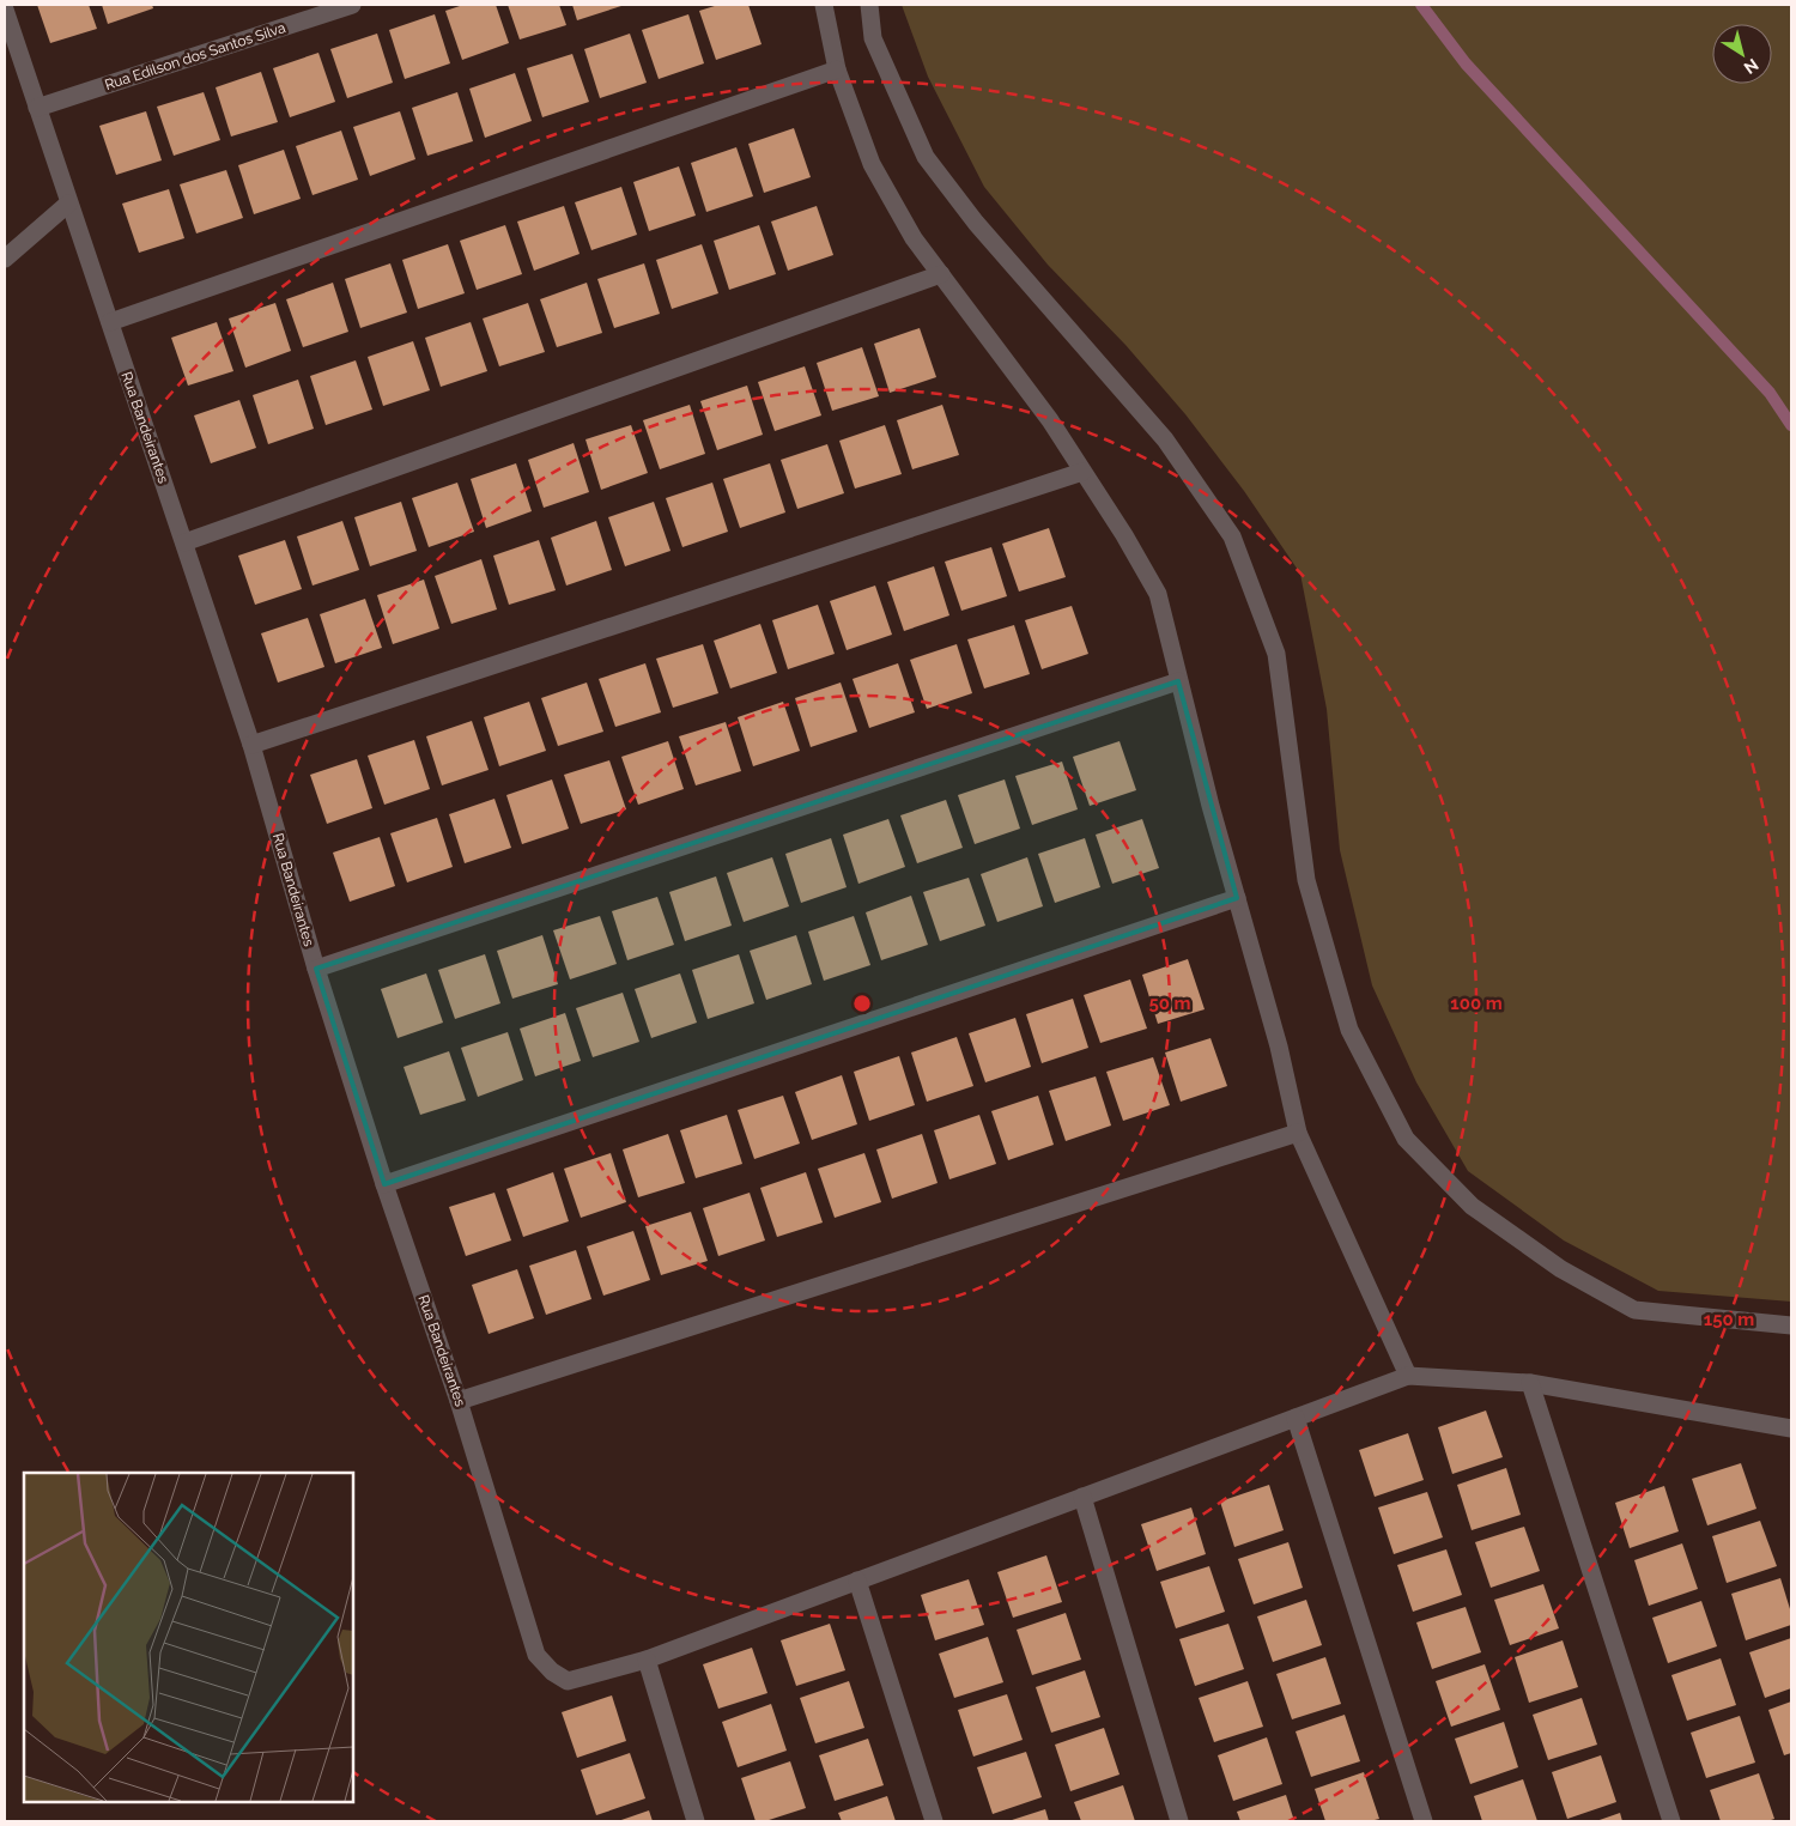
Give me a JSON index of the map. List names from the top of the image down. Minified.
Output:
{"streets":{"street":["Rua Edilson dos Santos Silva","Rua Bandeirantes"]},"crossings":[["Rua Edilson dos Santos Silva","Rua Bandeirantes"]],"north":"bottom right","rings":["50 m","100 m","150 m"]}
